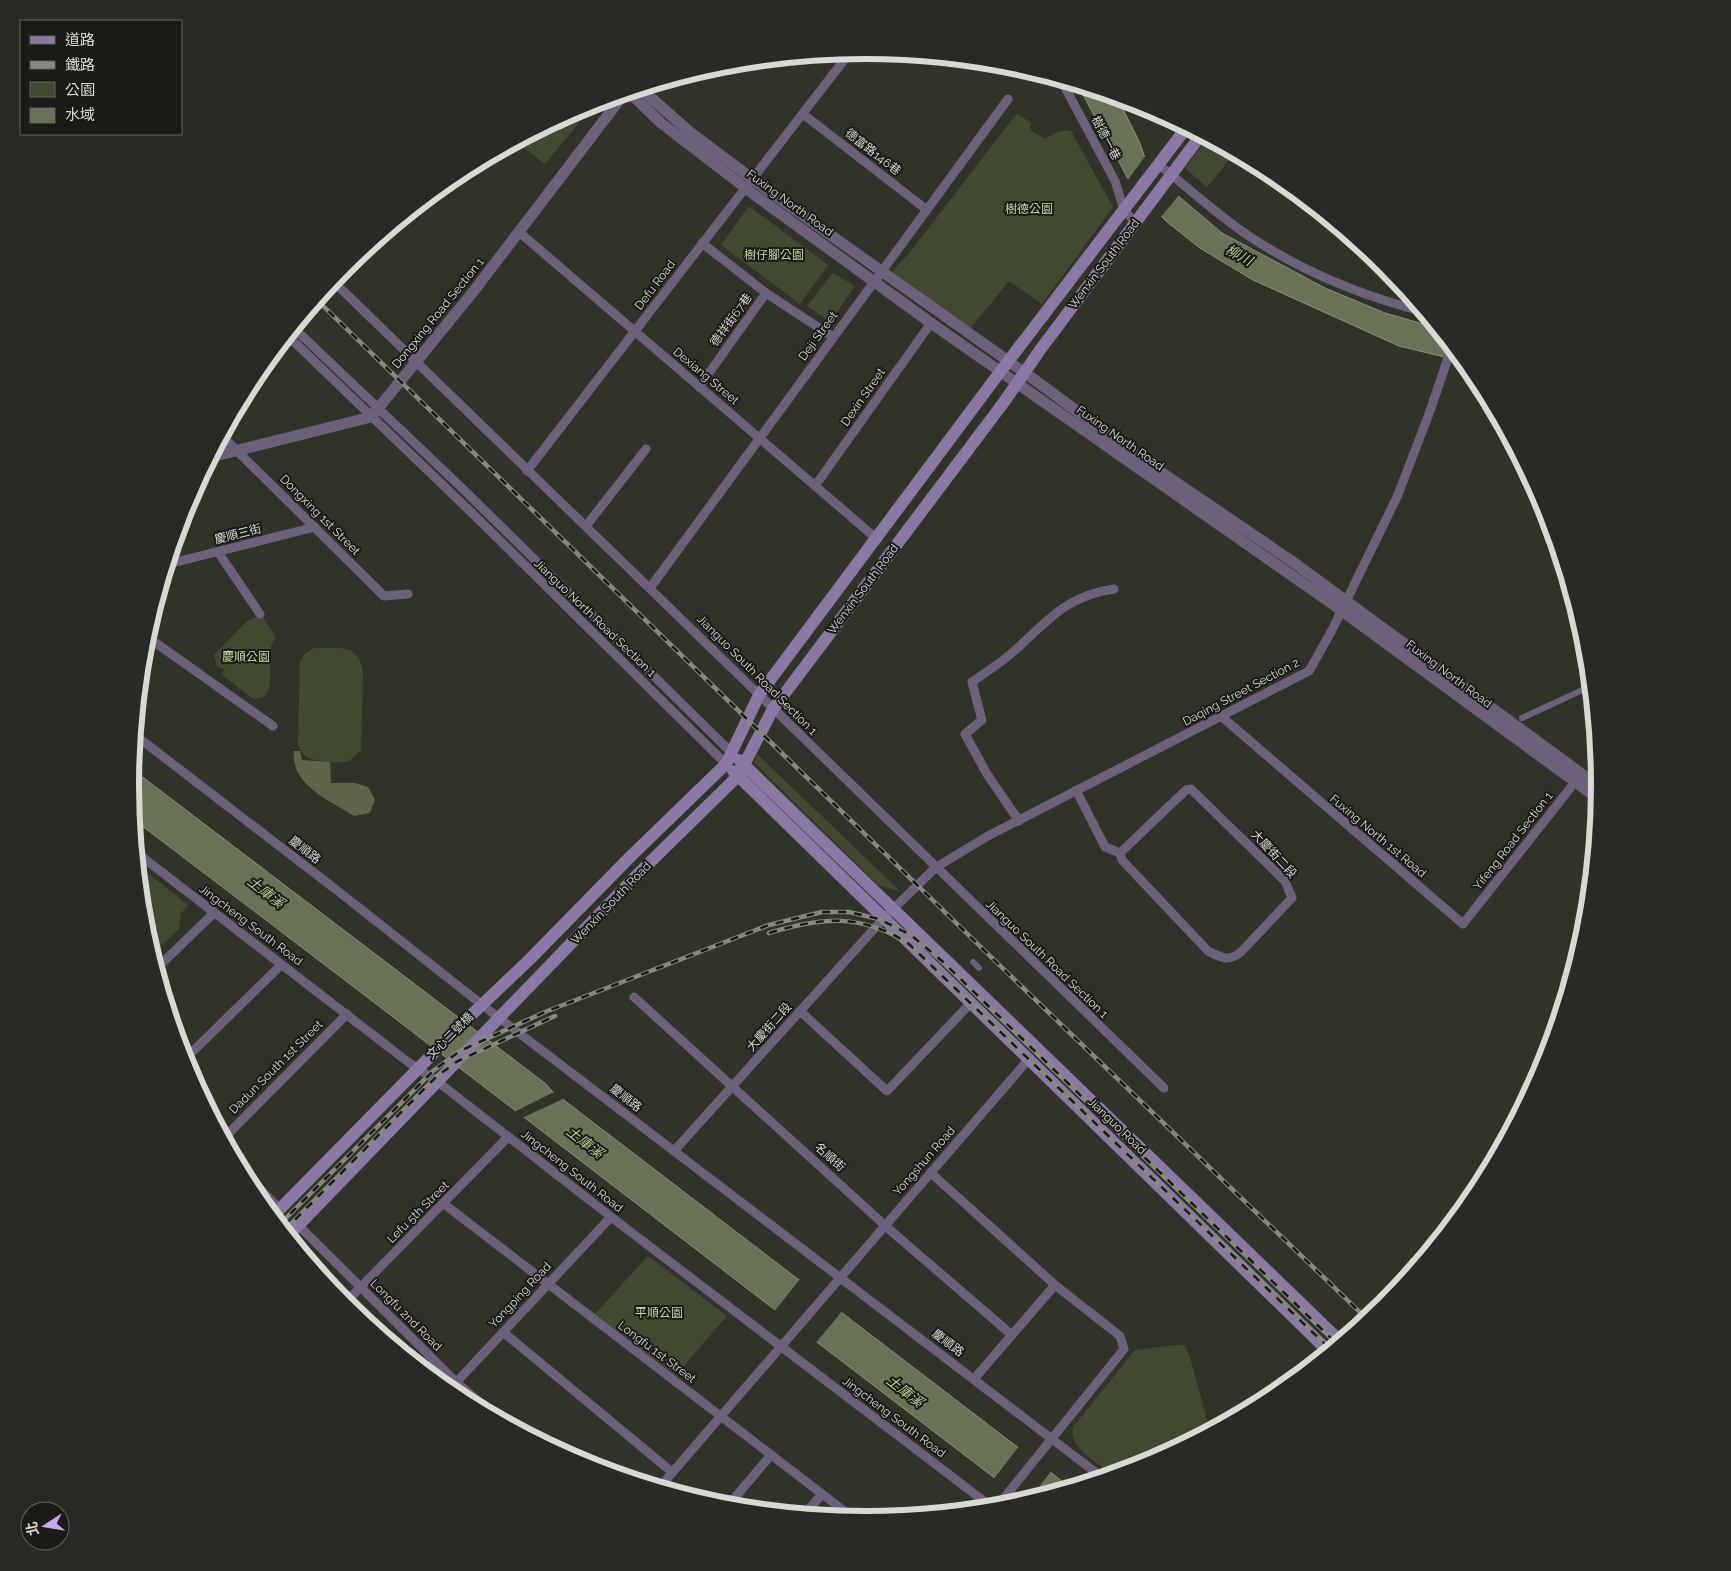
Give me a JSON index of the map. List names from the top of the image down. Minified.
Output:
{"streets":{"main road":["Wenxin South Road","Jianguo North Road Section 1","文心二號橋","Jianguo Road"],"street":["樹德一巷","德富路146巷","Fuxing North Road","Defu Road","Dongxing Road Section 1","德祥街67巷","Deji Street","Dexiang Street","Dexin Street","Dongxing 1st Street","慶順三街","Jianguo South Road Section 1","Daqing Street Section 2","Fuxing North 1st Road","Yifeng Road Section 1","慶順路","大慶街二段","Jingcheng South Road","Dadun South 1st Street","名順街","Yongshun Road","Lefu 5th Street","Yongping Road","Longfu 2nd Road","Longfu 1st Street"]},"crossings":[["樹德一巷","Wenxin South Road"],["德富路146巷","Defu Road"],["德富路146巷","Deji Street"],["Fuxing North Road","Wenxin South Road"],["Fuxing North Road","Defu Road"],["Fuxing North Road","Deji Street"],["Fuxing North Road","Dexin Street"],["Fuxing North Road","Daqing Street Section 2"],["Fuxing North Road","Yifeng Road Section 1"],["Wenxin South Road","Dexiang Street"],["Wenxin South Road","Jianguo North Road Section 1"],["Wenxin South Road","Jianguo South Road Section 1"],["Wenxin South Road","慶順路"],["Wenxin South Road","文心二號橋"],["Defu Road","Dexiang Street"],["Defu Road","Jianguo South Road Section 1"],["Dongxing Road Section 1","Dexiang Street"],["Dongxing Road Section 1","Jianguo North Road Section 1"],["Dongxing Road Section 1","Jianguo South Road Section 1"],["德祥街67巷","Dexiang Street"],["Deji Street","Dexiang Street"],["Deji Street","Jianguo South Road Section 1"],["Dexiang Street","Dexin Street"],["Dongxing 1st Street","慶順三街"],["Jianguo North Road Section 1","Daqing Street Section 2"],["Jianguo North Road Section 1","大慶街二段"],["Jianguo North Road Section 1","Jianguo Road"],["Jianguo South Road Section 1","Daqing Street Section 2"],["Daqing Street Section 2","Fuxing North 1st Road"],["Daqing Street Section 2","大慶街二段"],["Daqing Street Section 2","Jianguo Road"],["Fuxing North 1st Road","Yifeng Road Section 1"],["慶順路","大慶街二段"],["慶順路","文心二號橋"],["慶順路","Yongshun Road"],["大慶街二段","Jianguo Road"],["大慶街二段","名順街"],["Jingcheng South Road","文心二號橋"],["Jingcheng South Road","Dadun South 1st Street"],["Jingcheng South Road","Yongshun Road"],["Jingcheng South Road","Lefu 5th Street"],["Jingcheng South Road","Yongping Road"],["Jianguo Road","Yongshun Road"],["名順街","Yongshun Road"],["Lefu 5th Street","Longfu 2nd Road"],["Lefu 5th Street","Longfu 1st Street"],["Yongping Road","Longfu 2nd Road"],["Yongping Road","Longfu 1st Street"]],"water":["柳川","土庫溪"],"parks":["樹德公園","樹仔腳公園","慶順公園","平順公園"],"legend":["道路","鐵路","公園","水域"],"north":"left"}
